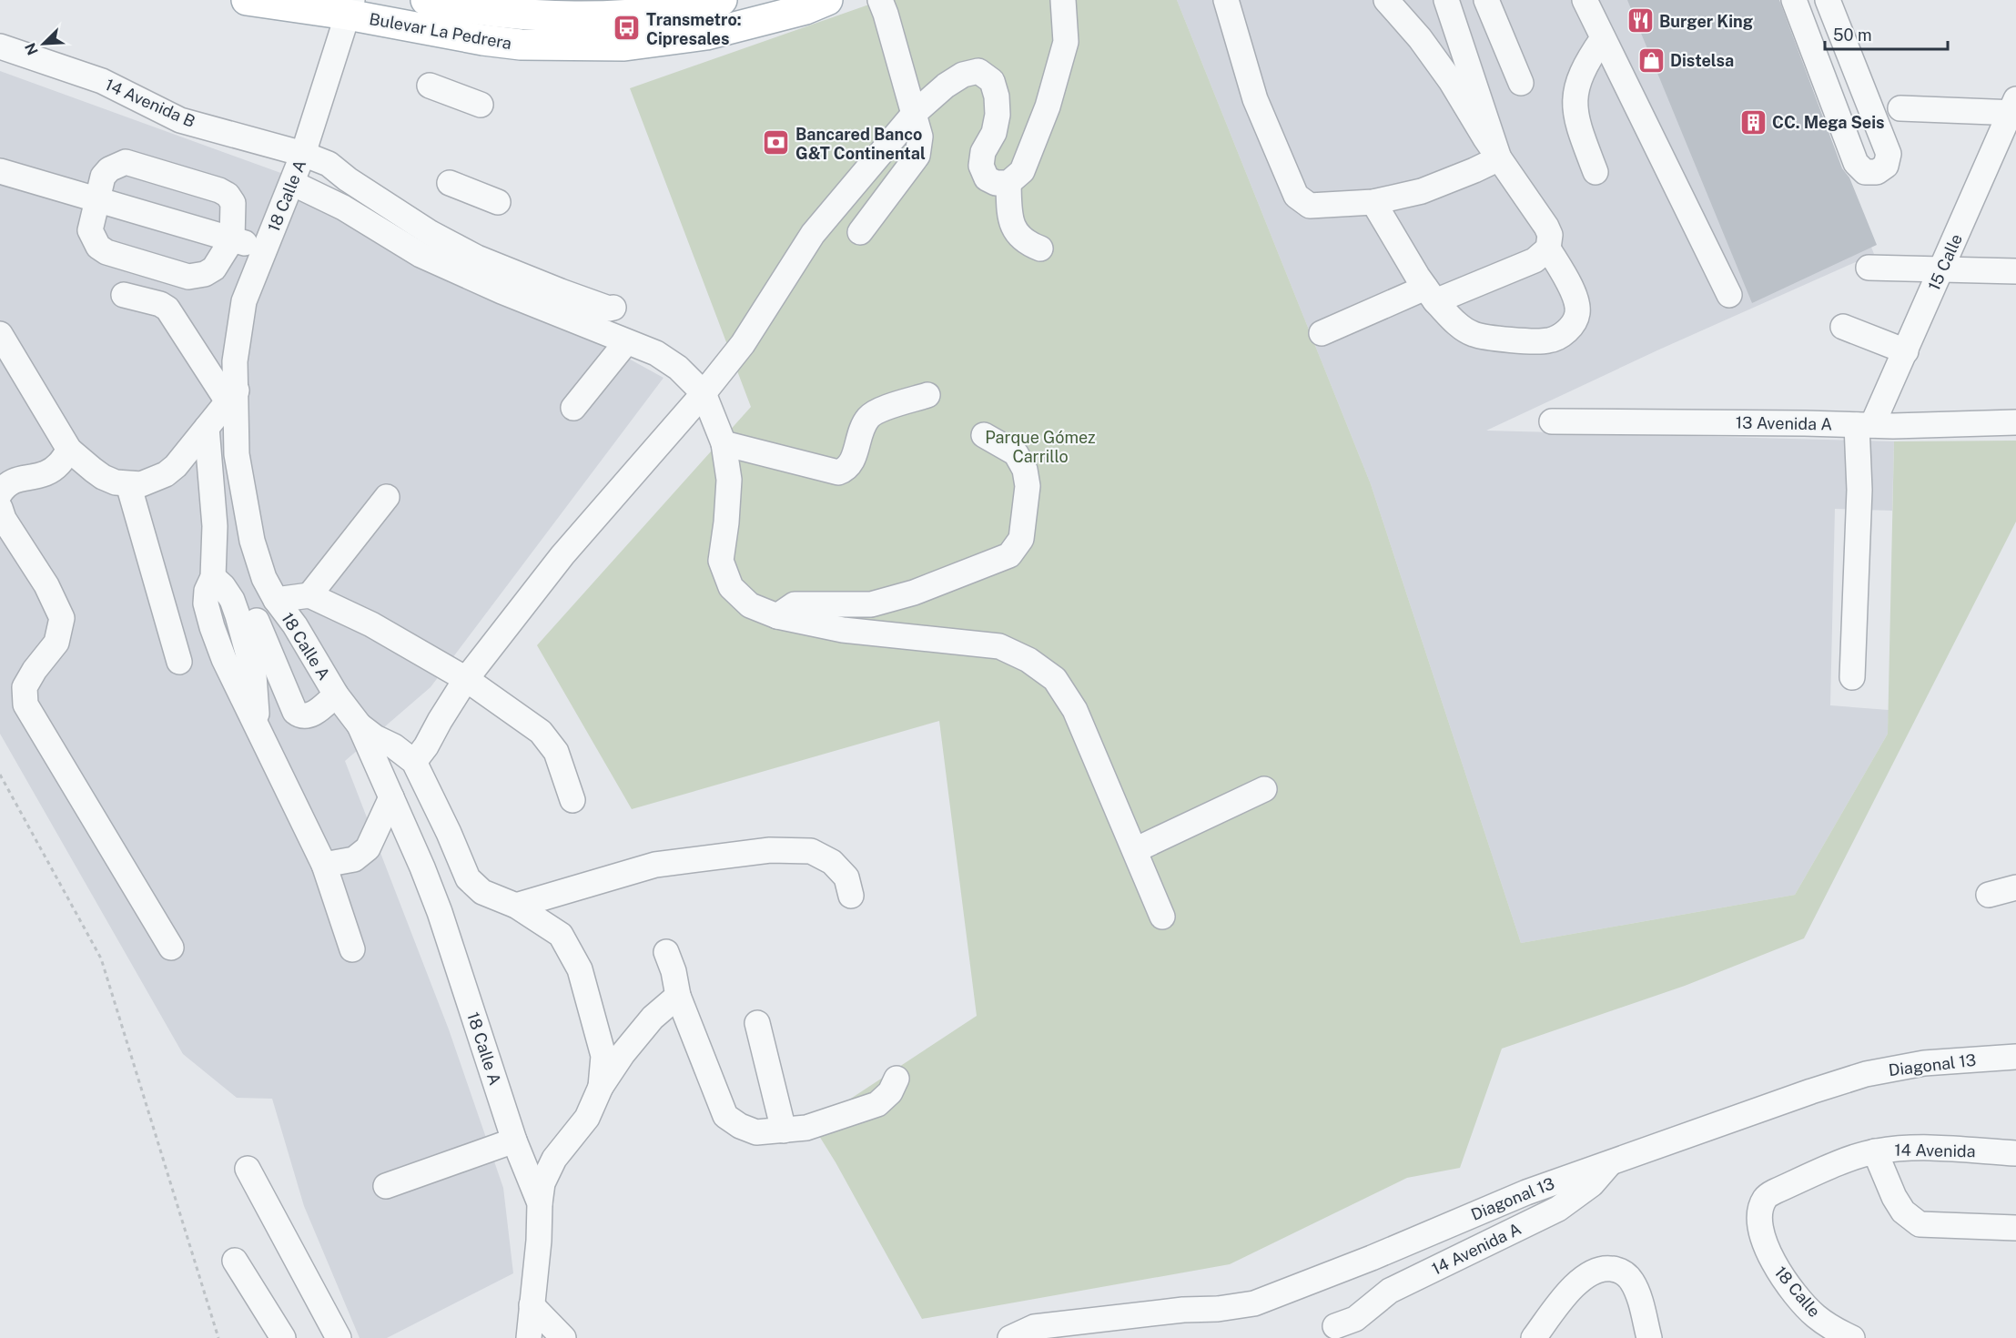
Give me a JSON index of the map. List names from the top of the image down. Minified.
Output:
{"streets":{"main road":["Bulevar La Pedrera"],"street":["14 Avenida B","18 Calle A","15 Calle","13 Avenida A","Diagonal 13","14 Avenida","14 Avenida A","18 Calle"]},"crossings":[["Bulevar La Pedrera","18 Calle A"],["14 Avenida B","18 Calle A"],["15 Calle","13 Avenida A"],["Diagonal 13","14 Avenida A"],["14 Avenida","18 Calle"]],"parks":["Parque Gómez Carrillo"],"places":{"restaurant":["Burger King"],"bus stop":["Transmetro: Cipresales"],"shop":["Distelsa"],"building":["CC. Mega Seis"],"bank":["Bancared Banco G&T Continental"]},"scale_bar":"50 m","north":"bottom left"}
